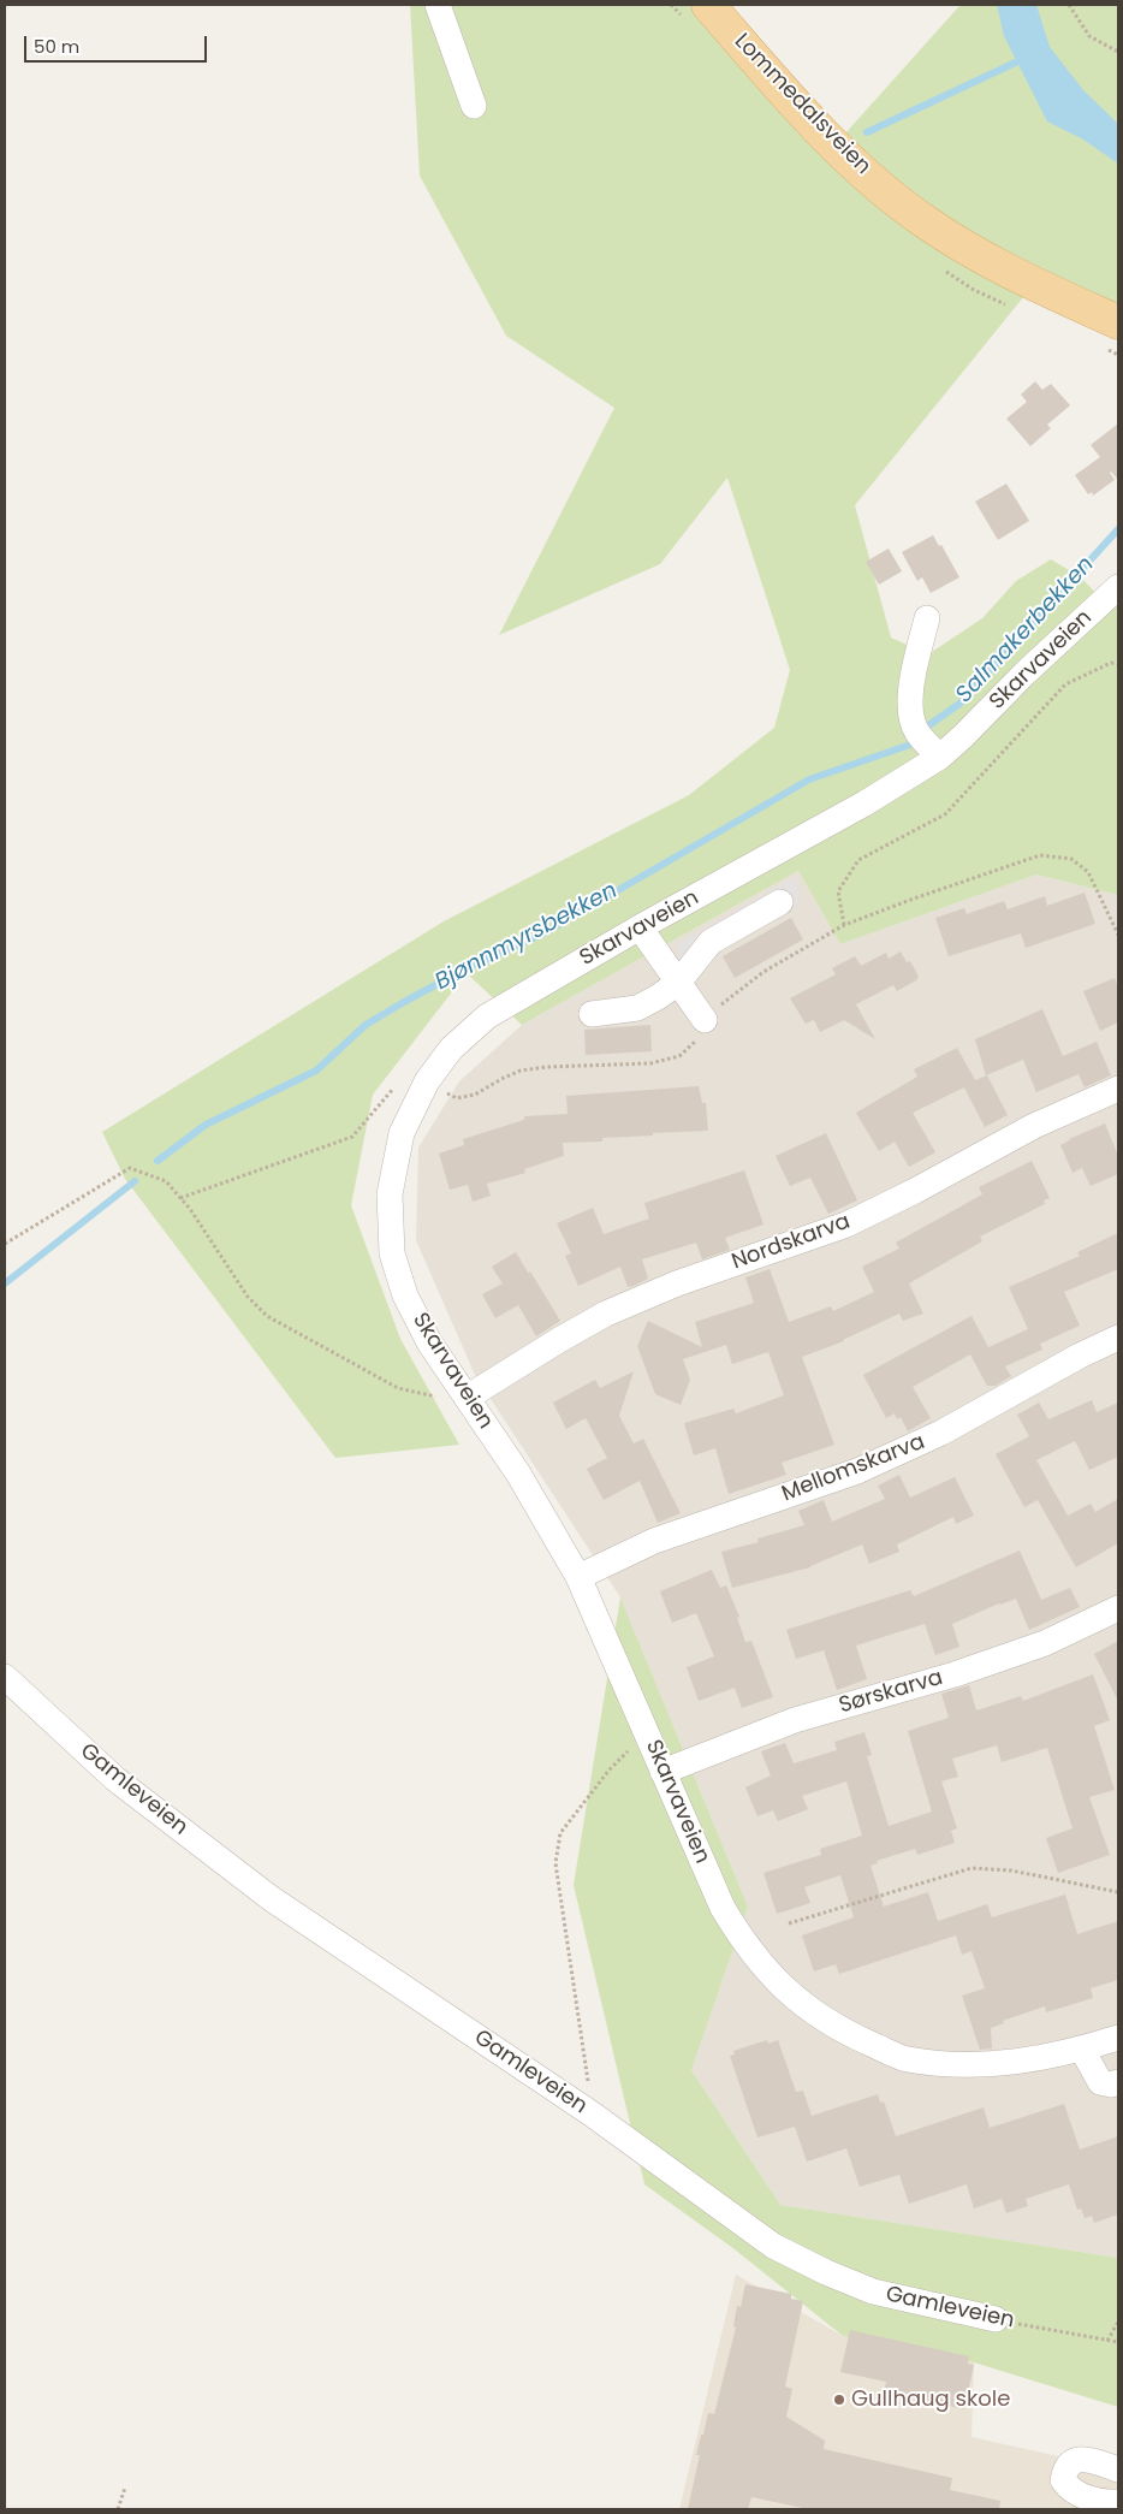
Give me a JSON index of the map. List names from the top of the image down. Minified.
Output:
{"streets":{"main road":["Lommedalsveien"],"street":["Skarvaveien","Nordskarva","Mellomskarva","Sørskarva","Gamleveien"]},"crossings":[["Skarvaveien","Nordskarva"],["Skarvaveien","Mellomskarva"],["Skarvaveien","Sørskarva"]],"water":["Salmakerbekken","Bjønnmyrsbekken"],"places":["Gullhaug skole"],"scale_bar":"50 m"}
